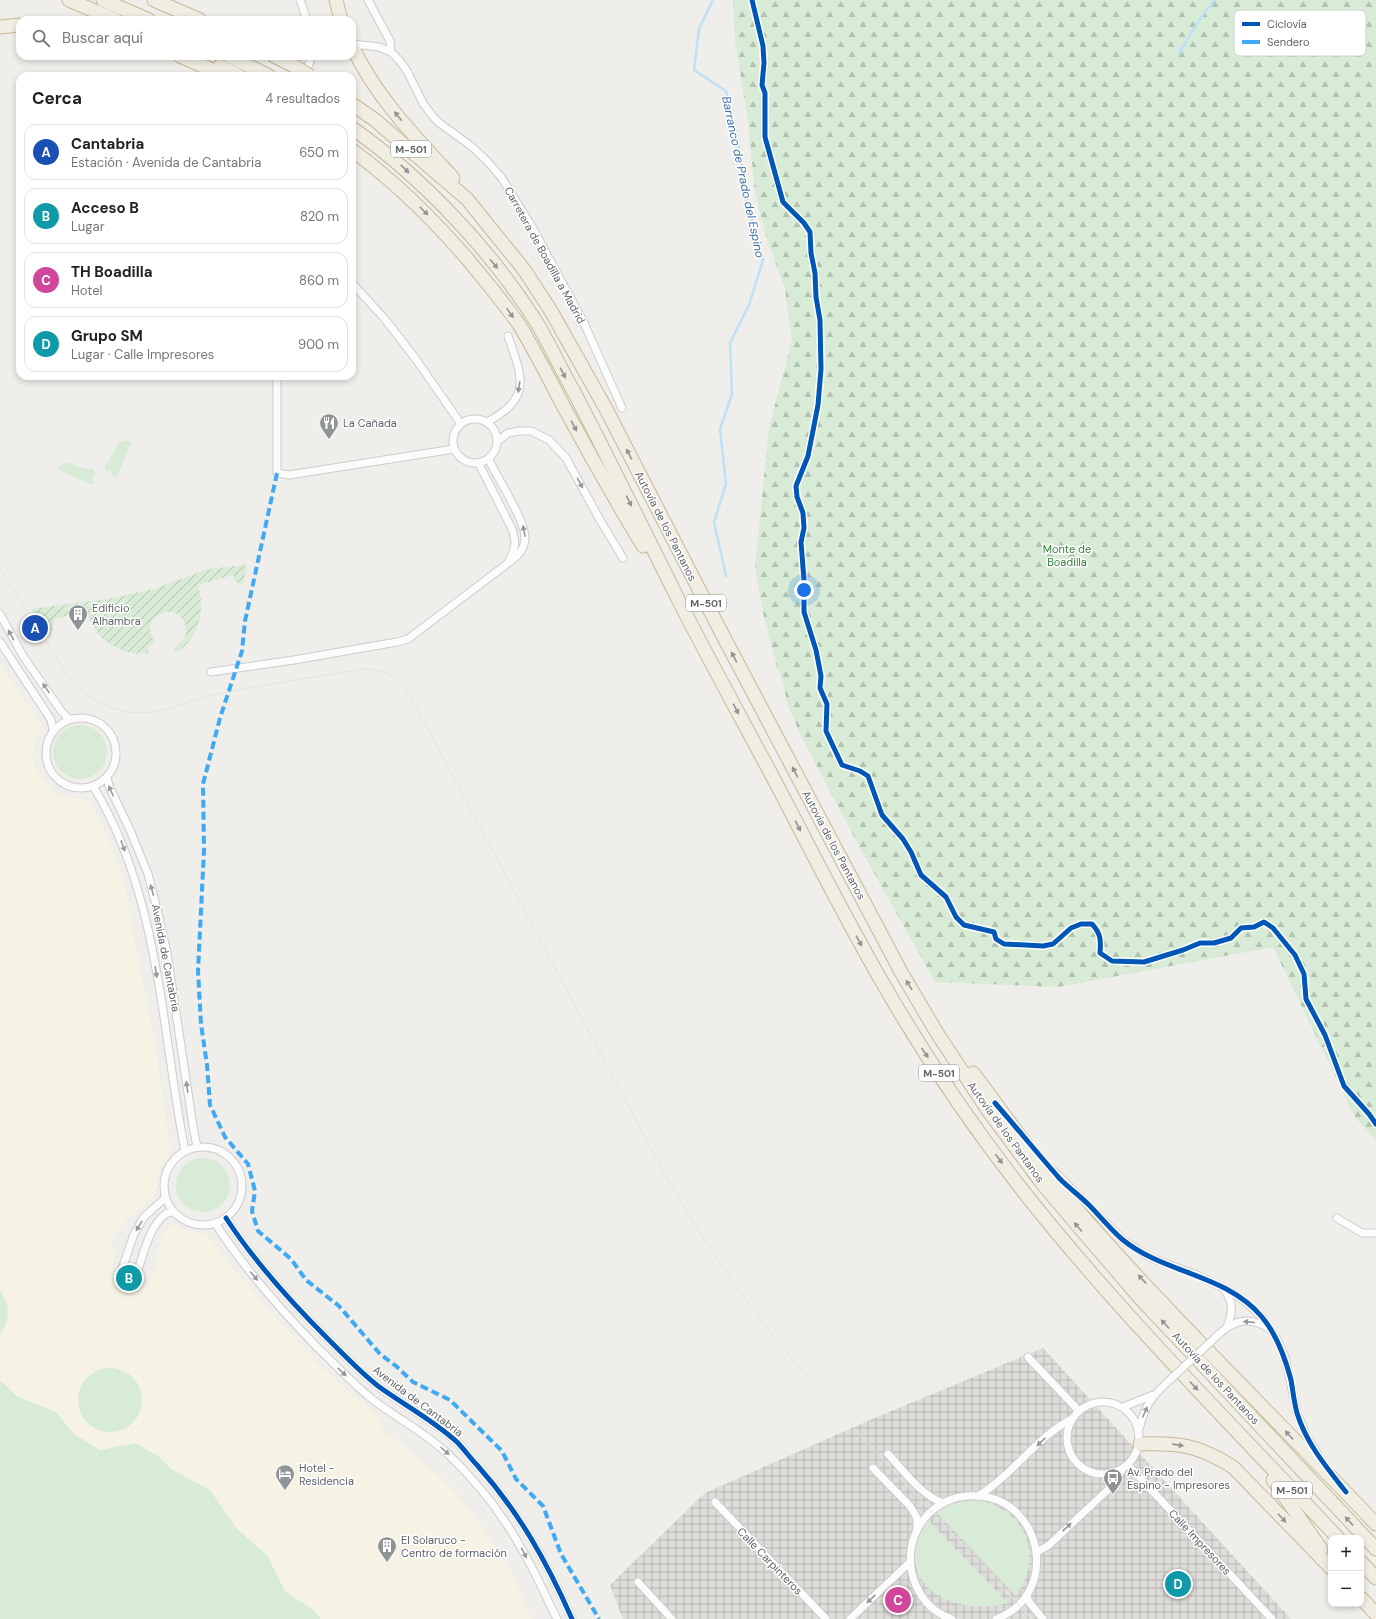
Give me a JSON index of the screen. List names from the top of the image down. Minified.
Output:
{"streets":{"highway":["M-501","Autovía de los Pantanos"],"street":["Carretera de Boadilla a Madrid","Avenida de Cantabria","Calle Impresores","Calle Carpinteros"]},"water":["Barranco de Prado del Espino"],"parks":["Monte de Boadilla"],"places":{"restaurant":["La Cañada"],"building":["Edificio Alhambra","El Solaruco - Centro de formación"],"hotel":["Hotel - Residencia"],"bus stop":["Av. Prado del Espino - Impresores"]},"legend":["Ciclovía","Sendero"],"page":{"search":"Buscar aquí","heading":["Cerca","4 resultados"],"list":[{"mark":"A","name":"Cantabria","note":"Estación · Avenida de Cantabria","value":"650 m"},{"mark":"B","name":"Acceso B","note":"Lugar","value":"820 m"},{"mark":"C","name":"TH Boadilla","note":"Hotel","value":"860 m"},{"mark":"D","name":"Grupo SM","note":"Lugar · Calle Impresores","value":"900 m"}],"pins":["A","B","D","C"],"map_buttons":["+","−"]}}
